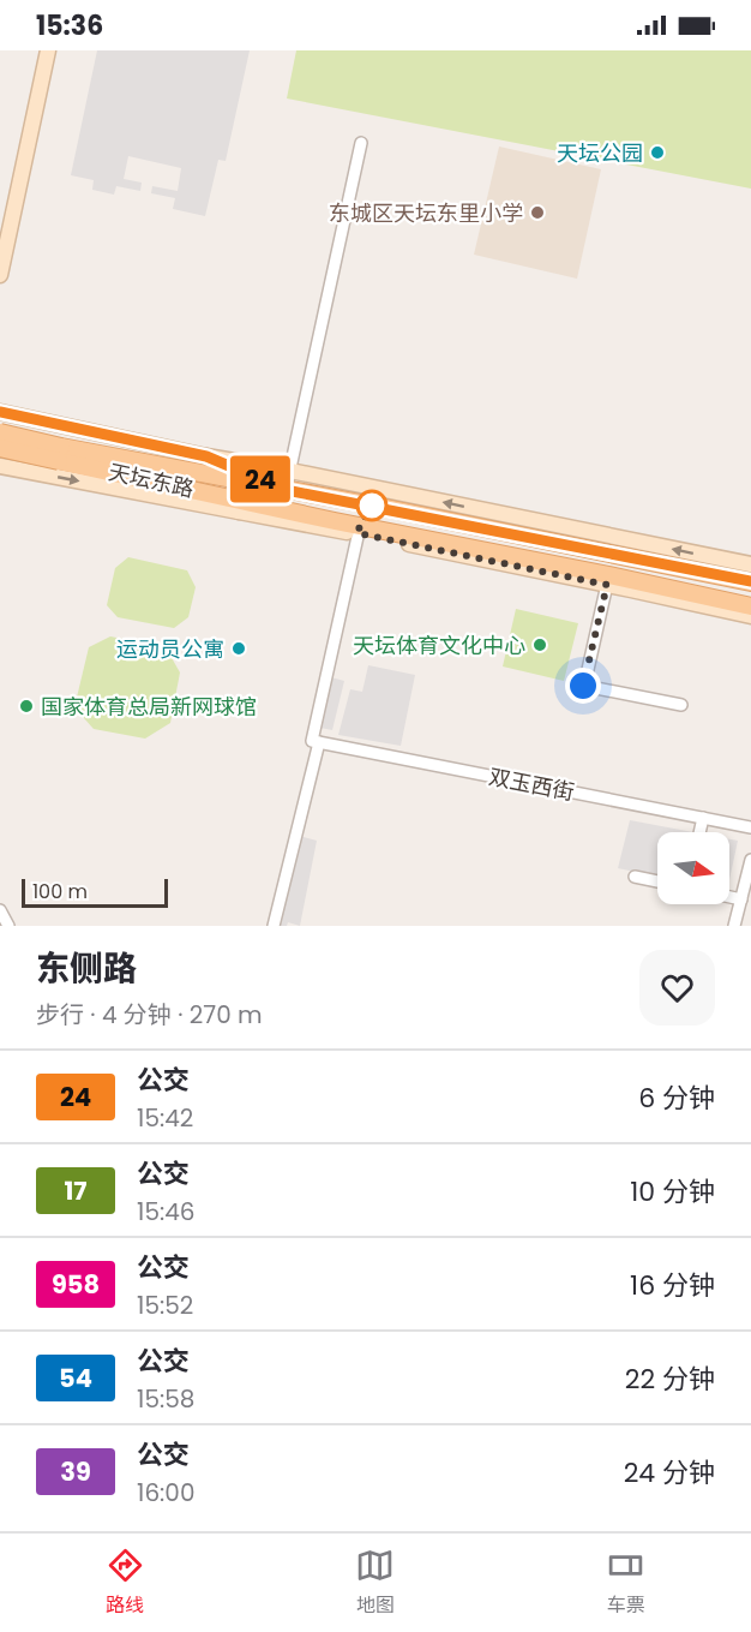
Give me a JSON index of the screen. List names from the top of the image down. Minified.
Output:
{"streets":{"main road":["天坛东路"],"street":["双玉西街"]},"places":["天坛公园","东城区天坛东里小学","天坛体育文化中心","运动员公寓","国家体育总局新网球馆"],"lines":["bus line 24"],"scale_bar":"100 m","north":"right","page":{"status":"15:36","on_map":"24","scale":"100 m","heading":["东侧路","步行 · 4 分钟 · 270 m"],"list":[{"mark":"24","name":"公交","note":"15:42","value":"6 分钟"},{"mark":"17","name":"公交","note":"15:46","value":"10 分钟"},{"mark":"958","name":"公交","note":"15:52","value":"16 分钟"},{"mark":"54","name":"公交","note":"15:58","value":"22 分钟"},{"mark":"39","name":"公交","note":"16:00","value":"24 分钟"}],"tabs":["路线","地图","车票"]}}
